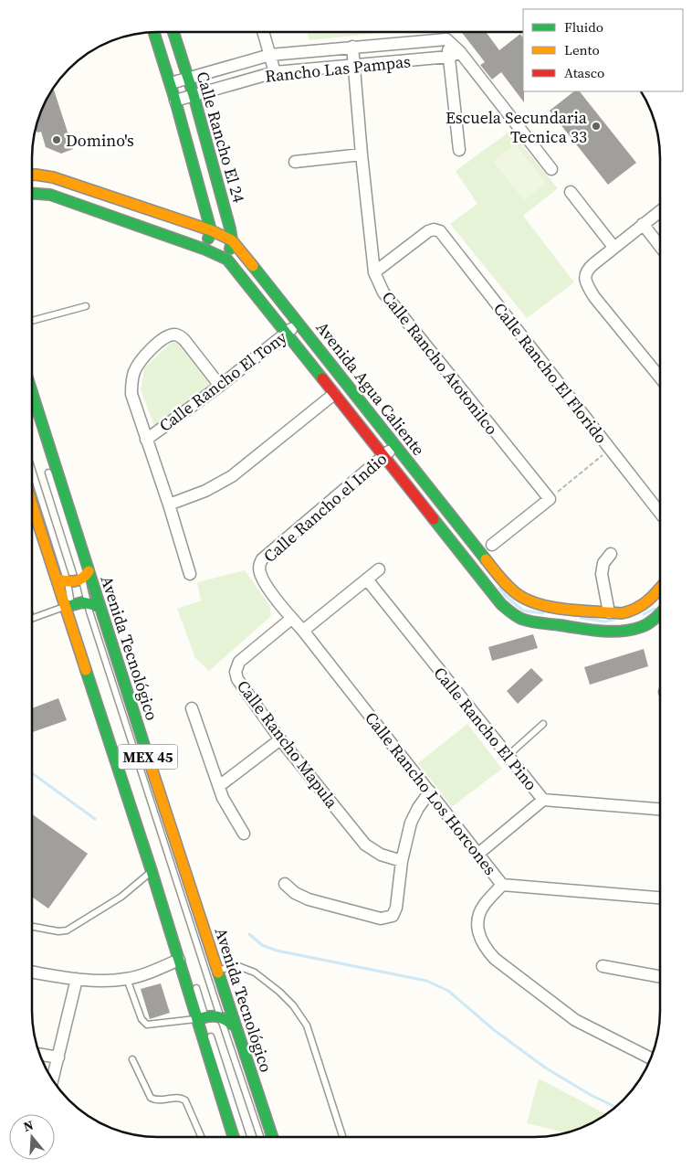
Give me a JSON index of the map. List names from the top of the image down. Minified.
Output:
{"streets":{"street":["Rancho Las Pampas","Calle Rancho El 24","Calle Rancho Atotonilco","Calle Rancho El Florido","Calle Rancho El Tony","Avenida Agua Caliente","Calle Rancho el Indio","Avenida Tecnológico","Calle Rancho El Pino","Calle Rancho Mapula","MEX 45","Calle Rancho Los Horcones"]},"crossings":[["Rancho Las Pampas","Calle Rancho El 24"],["Rancho Las Pampas","Calle Rancho Atotonilco"],["Calle Rancho El 24","Avenida Agua Caliente"],["Calle Rancho Atotonilco","Calle Rancho El Florido"],["Calle Rancho El Tony","Avenida Agua Caliente"],["Avenida Agua Caliente","Calle Rancho el Indio"],["Calle Rancho el Indio","Calle Rancho Los Horcones"],["Calle Rancho Mapula","Calle Rancho Los Horcones"]],"places":["Escuela Secundaria Tecnica 33","Domino's"],"legend":["Fluido","Lento","Atasco"],"north":"top"}
